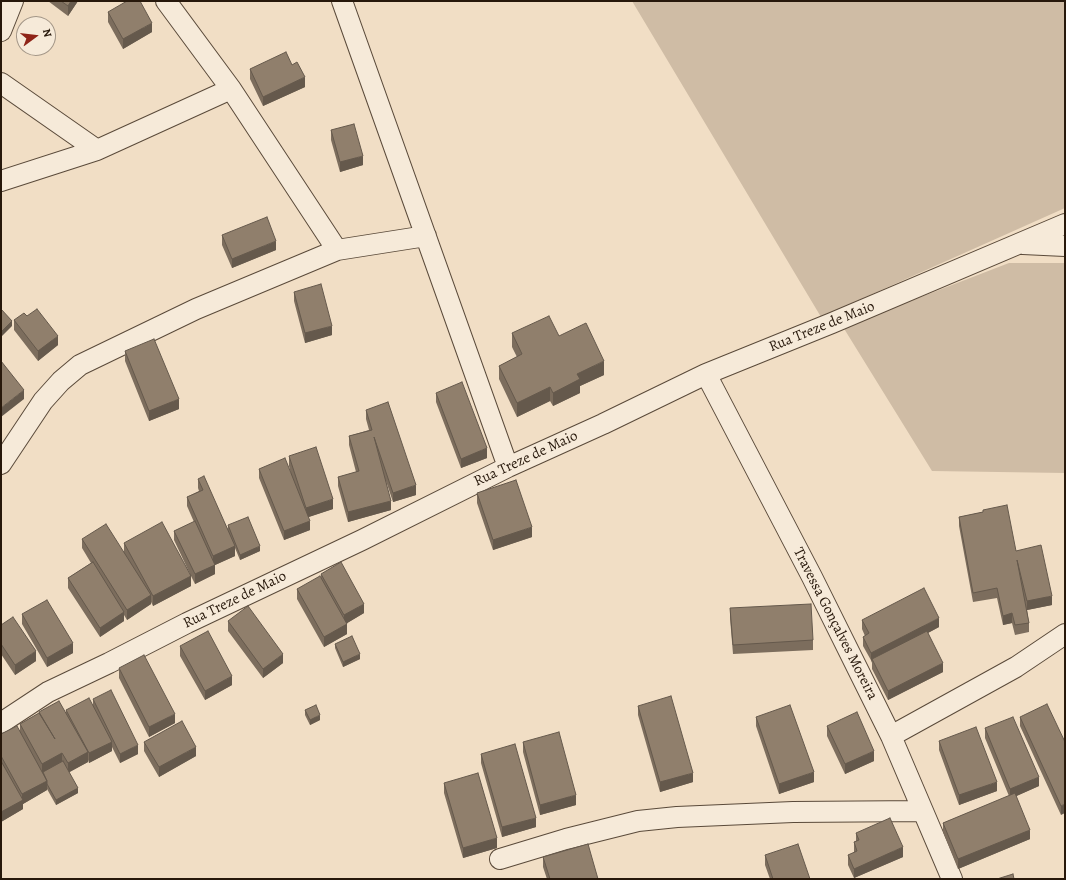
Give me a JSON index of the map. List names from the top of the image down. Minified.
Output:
{"streets":{"street":["Rua Treze de Maio","Travessa Gonçalves Moreira"]},"crossings":[["Rua Treze de Maio","Travessa Gonçalves Moreira"]],"north":"right"}
